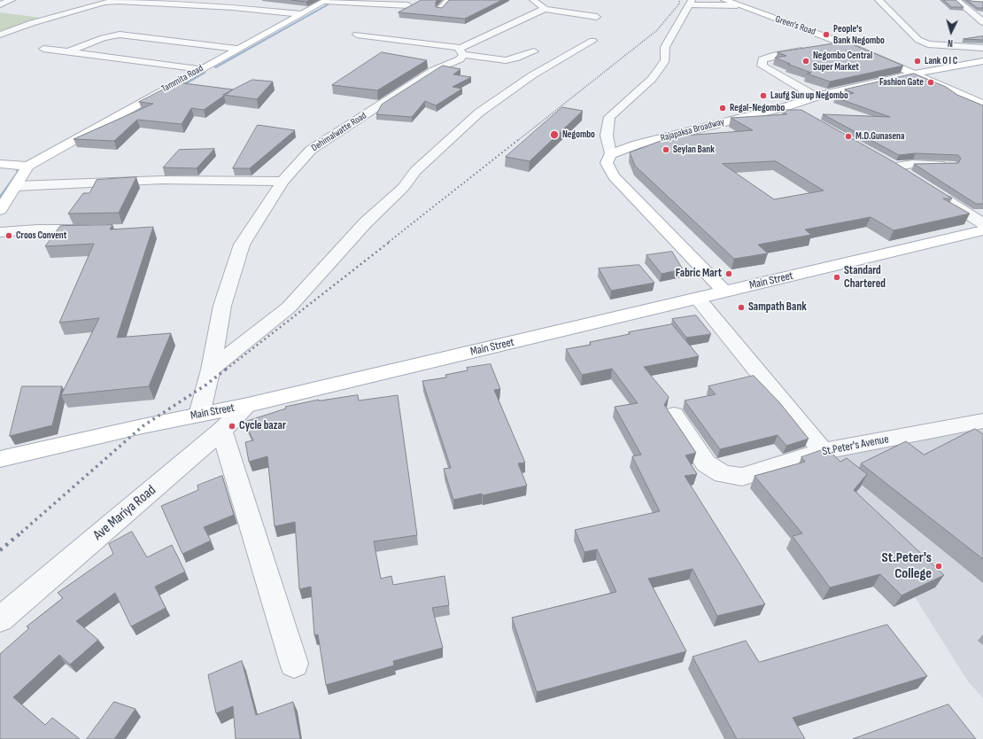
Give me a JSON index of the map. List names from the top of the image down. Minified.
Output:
{"streets":{"main road":["Green's Road","Tammita Road","Rajapaksa Broadway","Main Street"],"street":["Dehimalwatte Road","St.Peter's Avenue","Ave Mariya Road"]},"crossings":[["Green's Road","Rajapaksa Broadway"],["Dehimalwatte Road","Main Street"],["Main Street","Ave Mariya Road"]],"places":["People's Bank Negombo","Negombo Central Super Market","Lank O I C","Fashion Gate","Laufg Sun up Negombo","Regal-Negombo","Negombo","M.D.Gunasena","Seylan Bank","Croos Convent","Fabric Mart","Standard Chartered","Sampath Bank","Cycle bazar","St.Peter's College"],"north":"bottom"}
